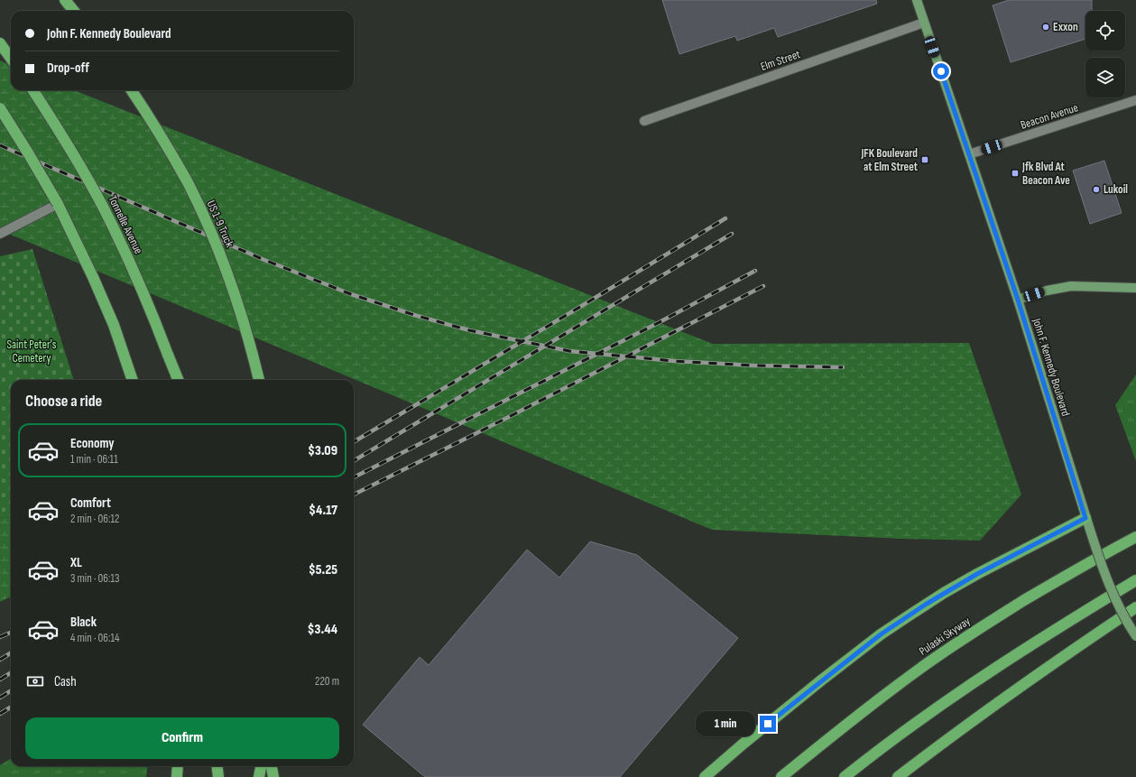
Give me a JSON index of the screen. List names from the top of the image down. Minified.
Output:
{"streets":{"highway":["US 1-9 Truck","Tonnelle Avenue","Pulaski Skyway"],"main road":["John F. Kennedy Boulevard"],"street":["Elm Street","Beacon Avenue"]},"crossings":[["Elm Street","John F. Kennedy Boulevard"],["Beacon Avenue","John F. Kennedy Boulevard"]],"parks":["Saint Peter's Cemetery"],"places":{"other":["Exxon","Lukoil"],"transit":["JFK Boulevard at Elm Street","Jfk Blvd At Beacon Ave"]},"page":{"banner":["John F. Kennedy Boulevard","Drop-off"],"heading":"Choose a ride","list":[{"name":"Economy","note":"1 min · 06:11","value":"$3.09"},{"name":"Comfort","note":"2 min · 06:12","value":"$4.17"},{"name":"XL","note":"3 min · 06:13","value":"$5.25"},{"name":"Black","note":"4 min · 06:14","value":"$3.44"}],"pay":["Cash","220 m"],"buttons":"Confirm","bubble":"1 min"}}
